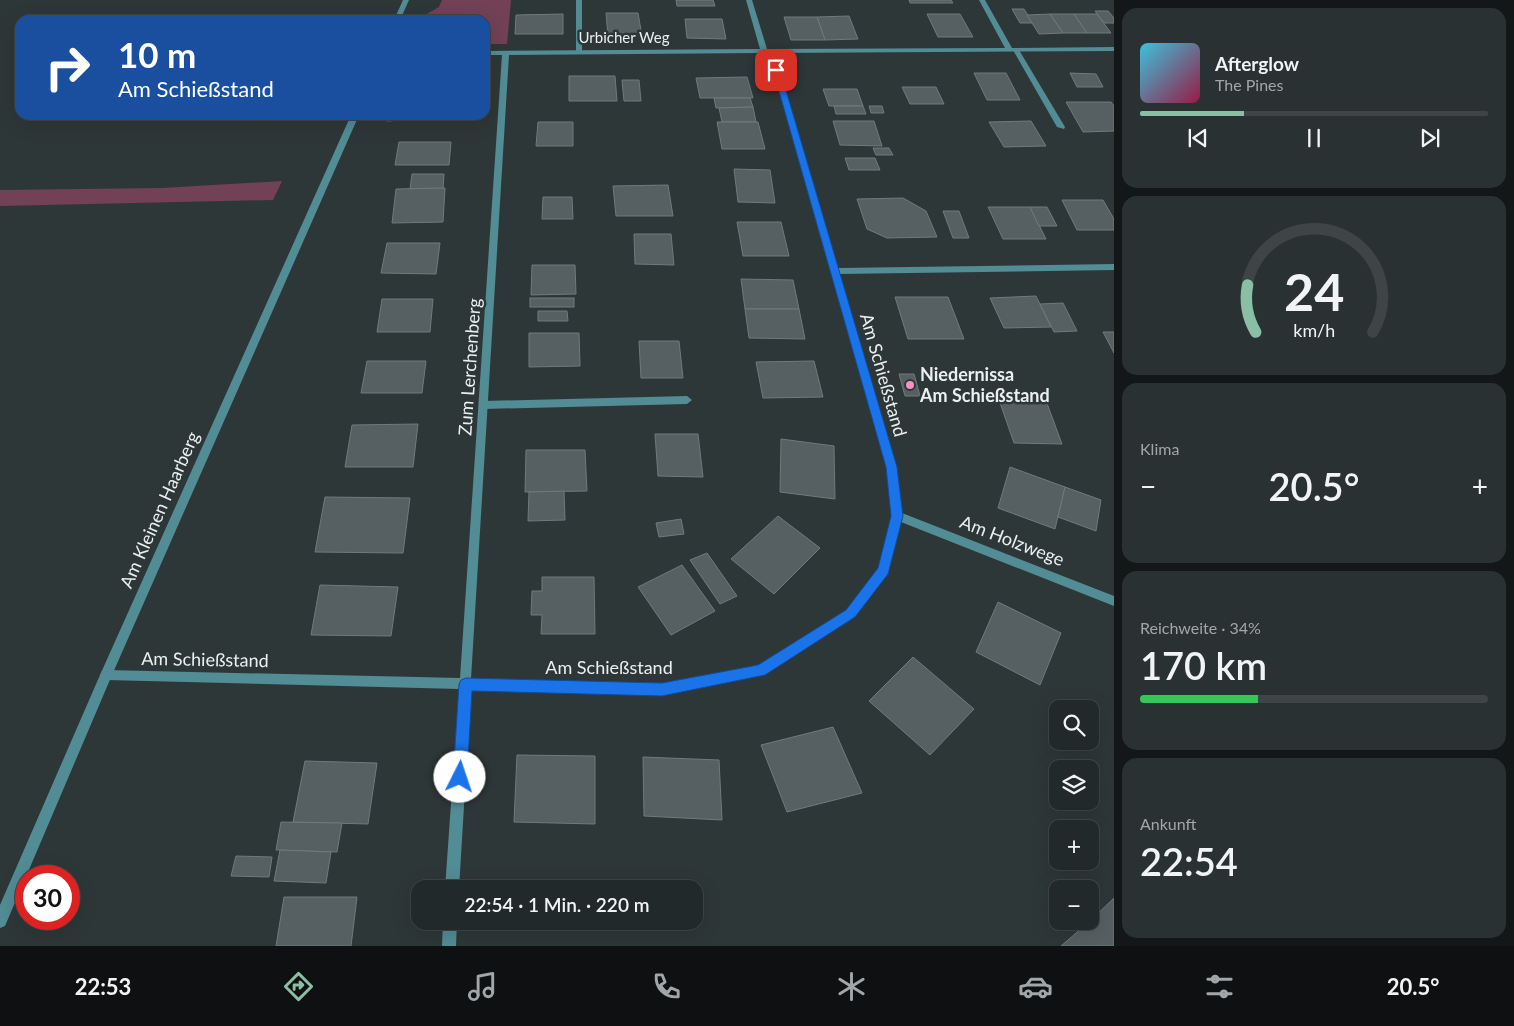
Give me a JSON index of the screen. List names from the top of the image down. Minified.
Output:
{"streets":{"street":["Urbicher Weg","Zum Lerchenberg","Am Schießstand","Am Kleinen Haarberg","Am Holzwege"]},"crossings":[["Urbicher Weg","Zum Lerchenberg"],["Urbicher Weg","Am Schießstand"],["Zum Lerchenberg","Am Schießstand"],["Am Schießstand","Am Kleinen Haarberg"],["Am Schießstand","Am Holzwege"]],"places":["Niedernissa Am Schießstand"],"page":{"turn":["10 m","Am Schießstand"],"song":["Afterglow","The Pines"],"tile":["Klima",["Reichweite · 34%","170 km"],["Ankunft","22:54"]],"heat":["−","20.5°","+"],"map_buttons":["+","−"],"limit":"30","trip":"22:54 · 1 Min. · 220 m","tabs":["22:53","20.5°"],"gauge":["24","km/h"]}}
